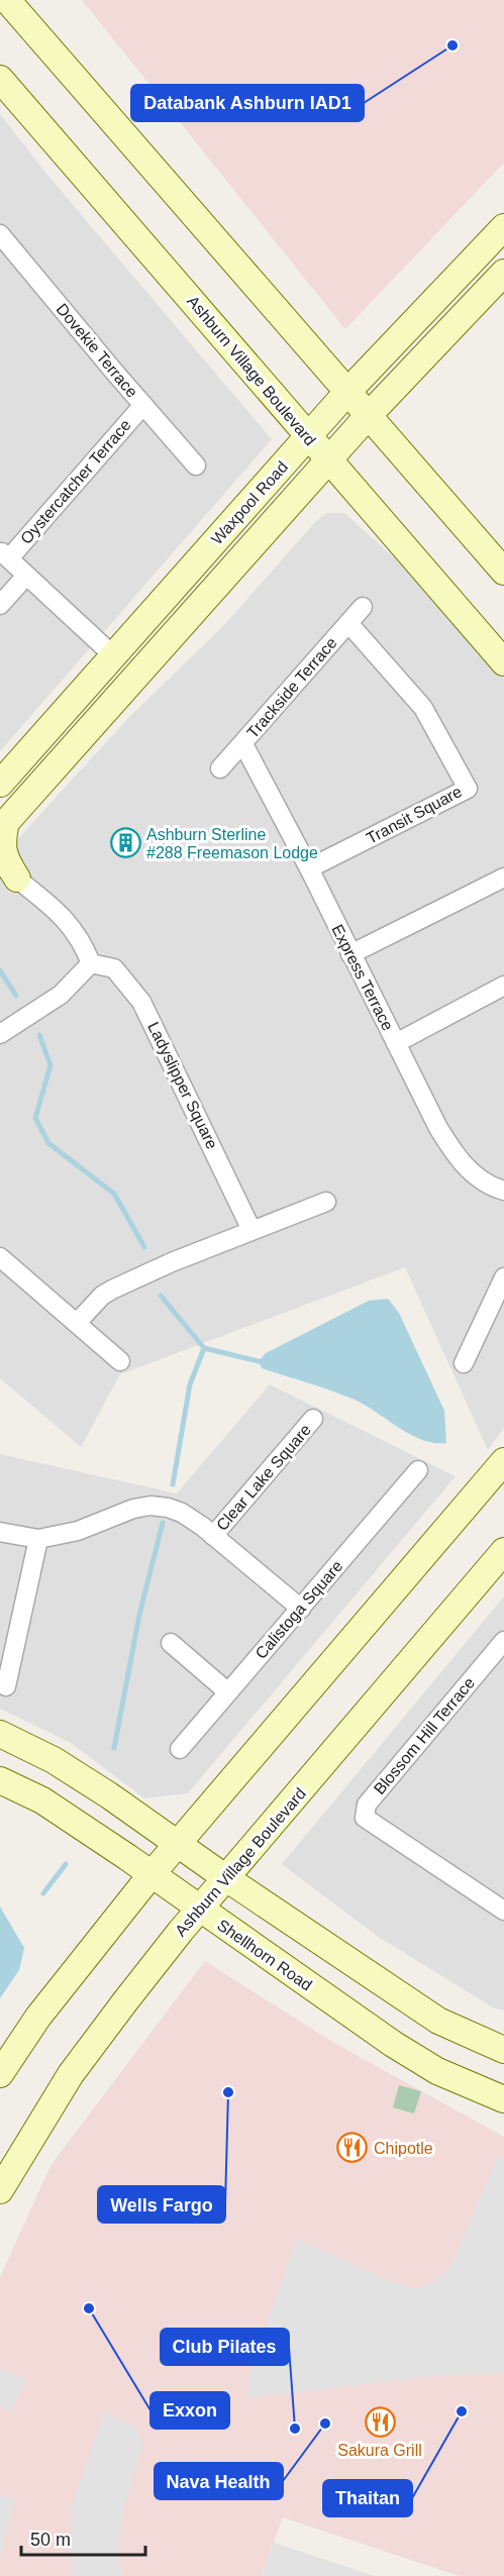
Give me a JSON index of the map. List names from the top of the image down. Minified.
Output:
{"streets":{"main road":["Ashburn Village Boulevard","Waxpool Road","Shellhorn Road"],"street":["Dovekie Terrace","Oystercatcher Terrace","Trackside Terrace","Transit Square","Express Terrace","Ladyslipper Square","Clear Lake Square","Calistoga Square","Blossom Hill Terrace"]},"crossings":[["Dovekie Terrace","Oystercatcher Terrace"],["Ashburn Village Boulevard","Waxpool Road"],["Ashburn Village Boulevard","Shellhorn Road"],["Trackside Terrace","Transit Square"],["Trackside Terrace","Express Terrace"],["Transit Square","Express Terrace"]],"places":{"other":["Databank Ashburn IAD1","Wells Fargo","Exxon","Thaitan","Nava Health","Club Pilates"],"building":["Ashburn Sterline #288 Freemason Lodge"],"restaurant":["Chipotle","Sakura Grill"]},"scale_bar":"50 m"}
